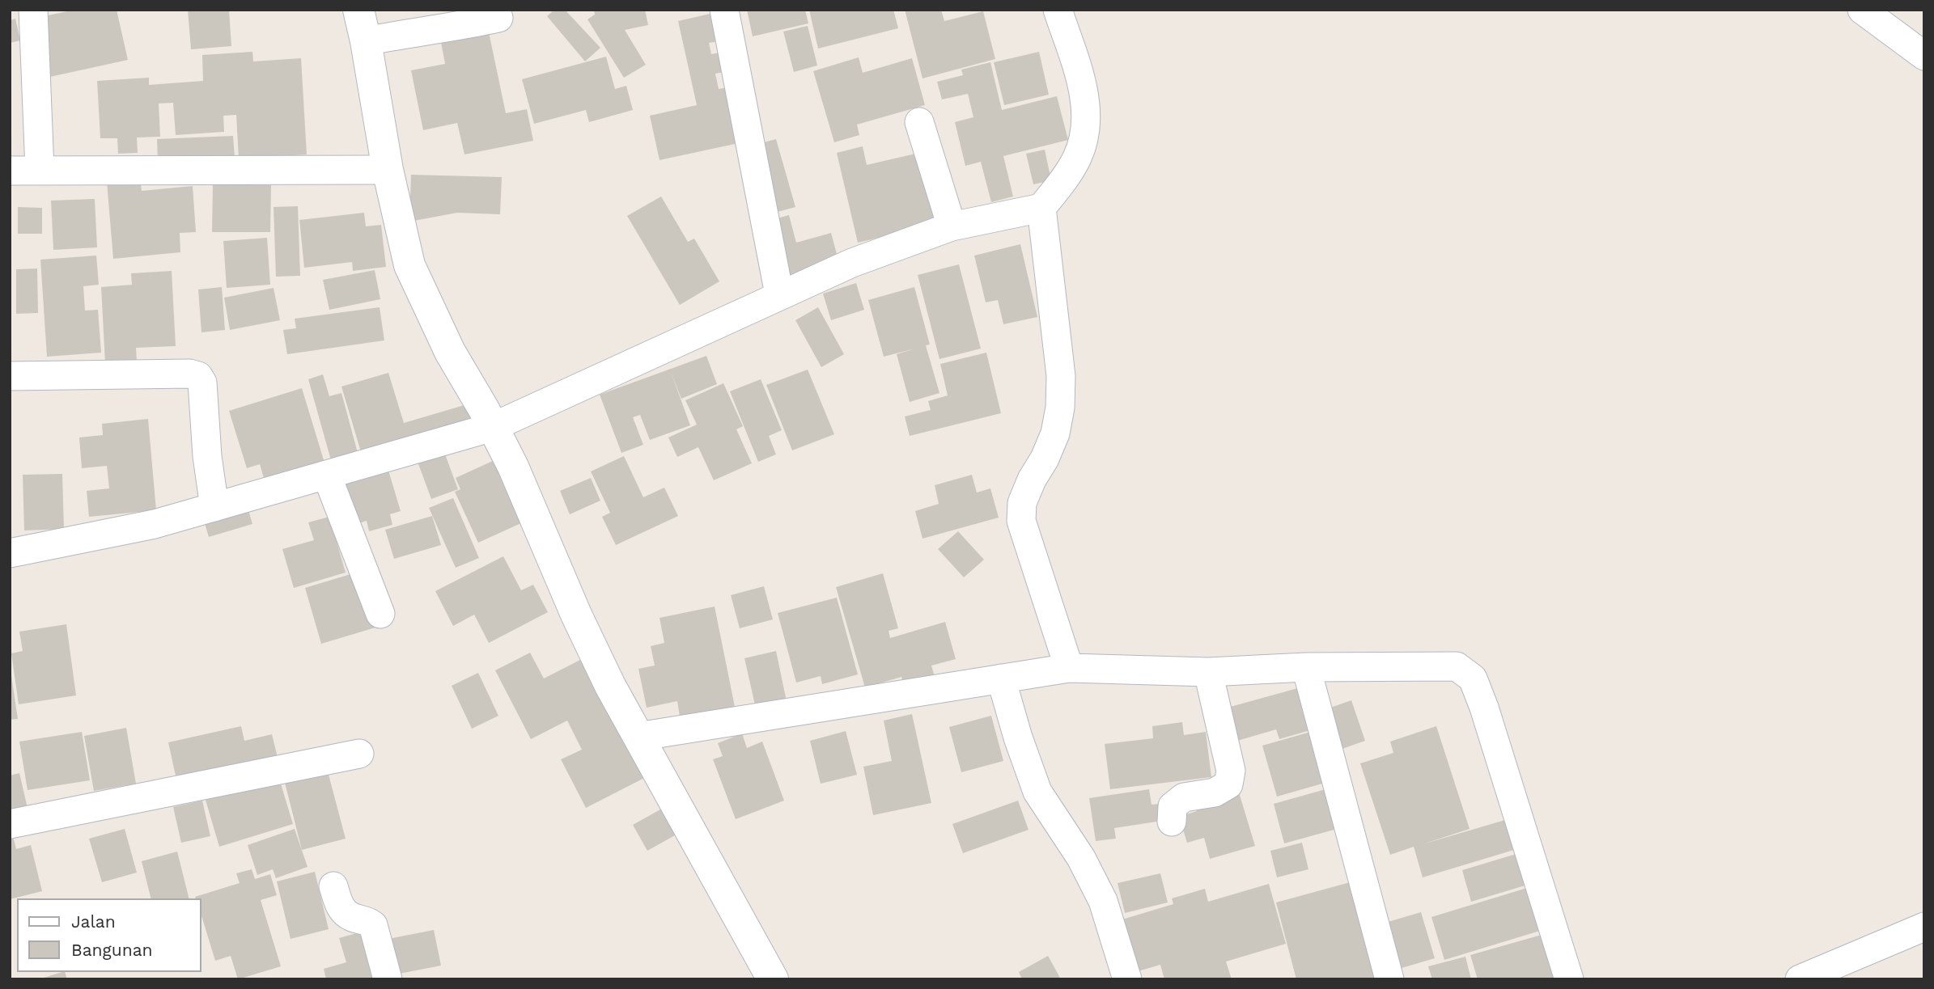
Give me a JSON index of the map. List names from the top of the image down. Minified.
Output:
{"legend":["Jalan","Bangunan"]}
